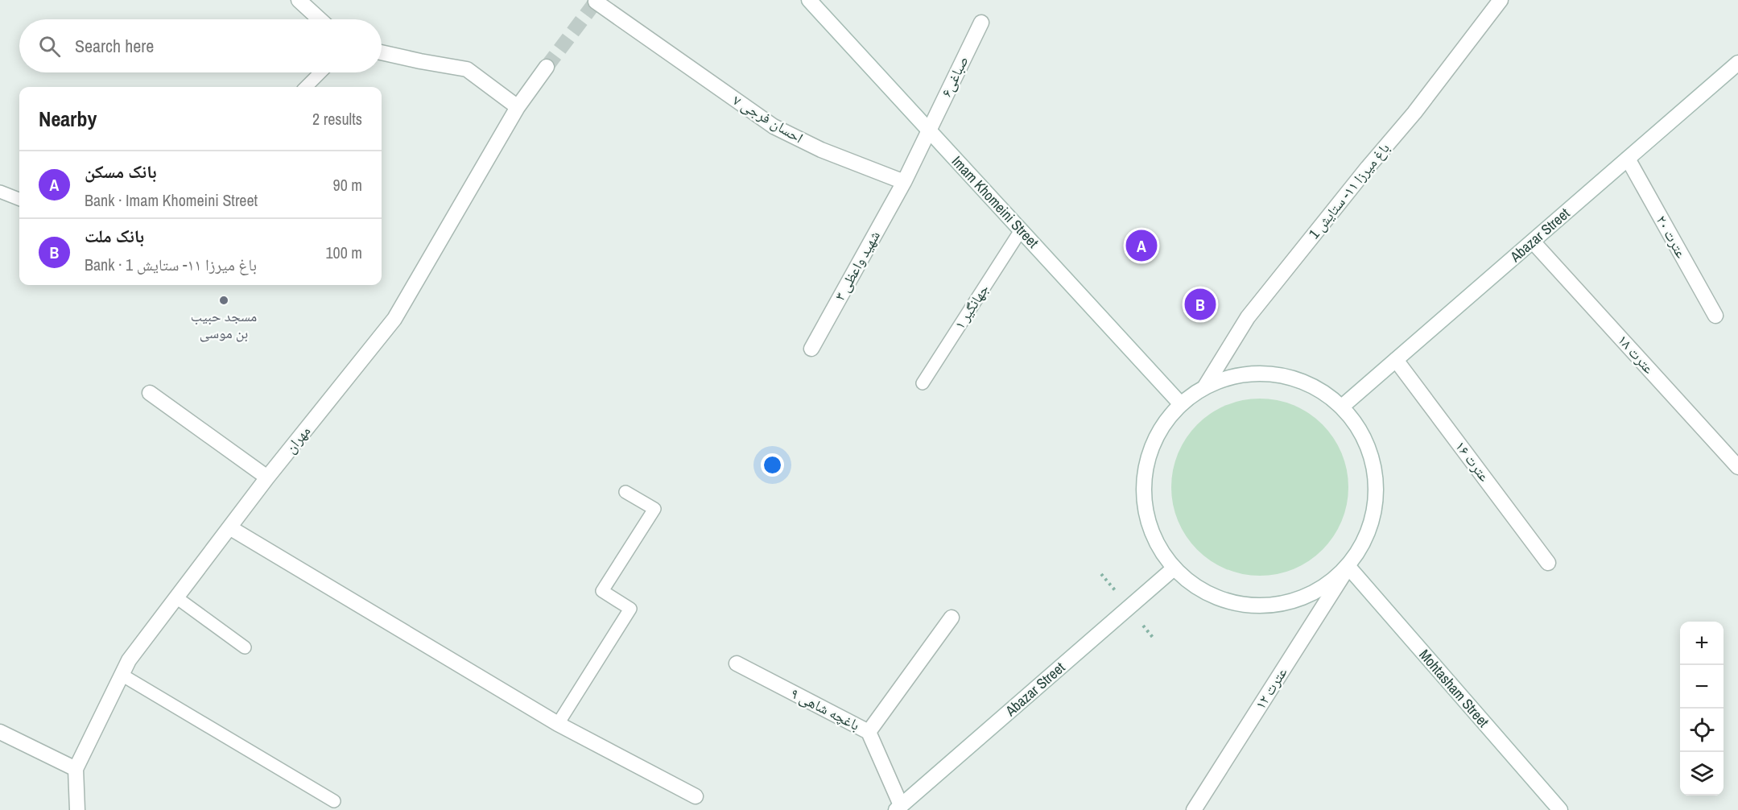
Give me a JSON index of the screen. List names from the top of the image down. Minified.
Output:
{"streets":{"street":["صباغی۶","احسان فرجی ۷","باغ میرزا ۱۱- ستایش 1","Imam Khomeini Street","Abazar Street","عترت ۲۰","شهید واعظی ۳","عترت ۱۸","مهران","عترت ۱۶","عترت ۱۲","Mohtasham Street","باغچه شاهی ۹"],"lane":["جهانگیر ۱"]},"crossings":[["صباغی۶","Imam Khomeini Street"],["احسان فرجی ۷","شهید واعظی ۳"],["باغ میرزا ۱۱- ستایش 1","عترت ۱۲"],["Imam Khomeini Street","جهانگیر ۱"],["Abazar Street","عترت ۲۰"],["Abazar Street","عترت ۱۸"],["Abazar Street","عترت ۱۶"],["Abazar Street","عترت ۱۲"],["Abazar Street","باغچه شاهی ۹"],["عترت ۱۲","Mohtasham Street"]],"places":["مسجد حبیب بن موسی"],"page":{"search":"Search here","heading":["Nearby","2 results"],"list":[{"mark":"A","name":"بانک مسکن","note":"Bank · Imam Khomeini Street","value":"90 m"},{"mark":"B","name":"بانک ملت","note":"Bank · باغ میرزا ۱۱- ستایش 1","value":"100 m"}],"pins":["A","B"],"map_buttons":["+","−"]}}
